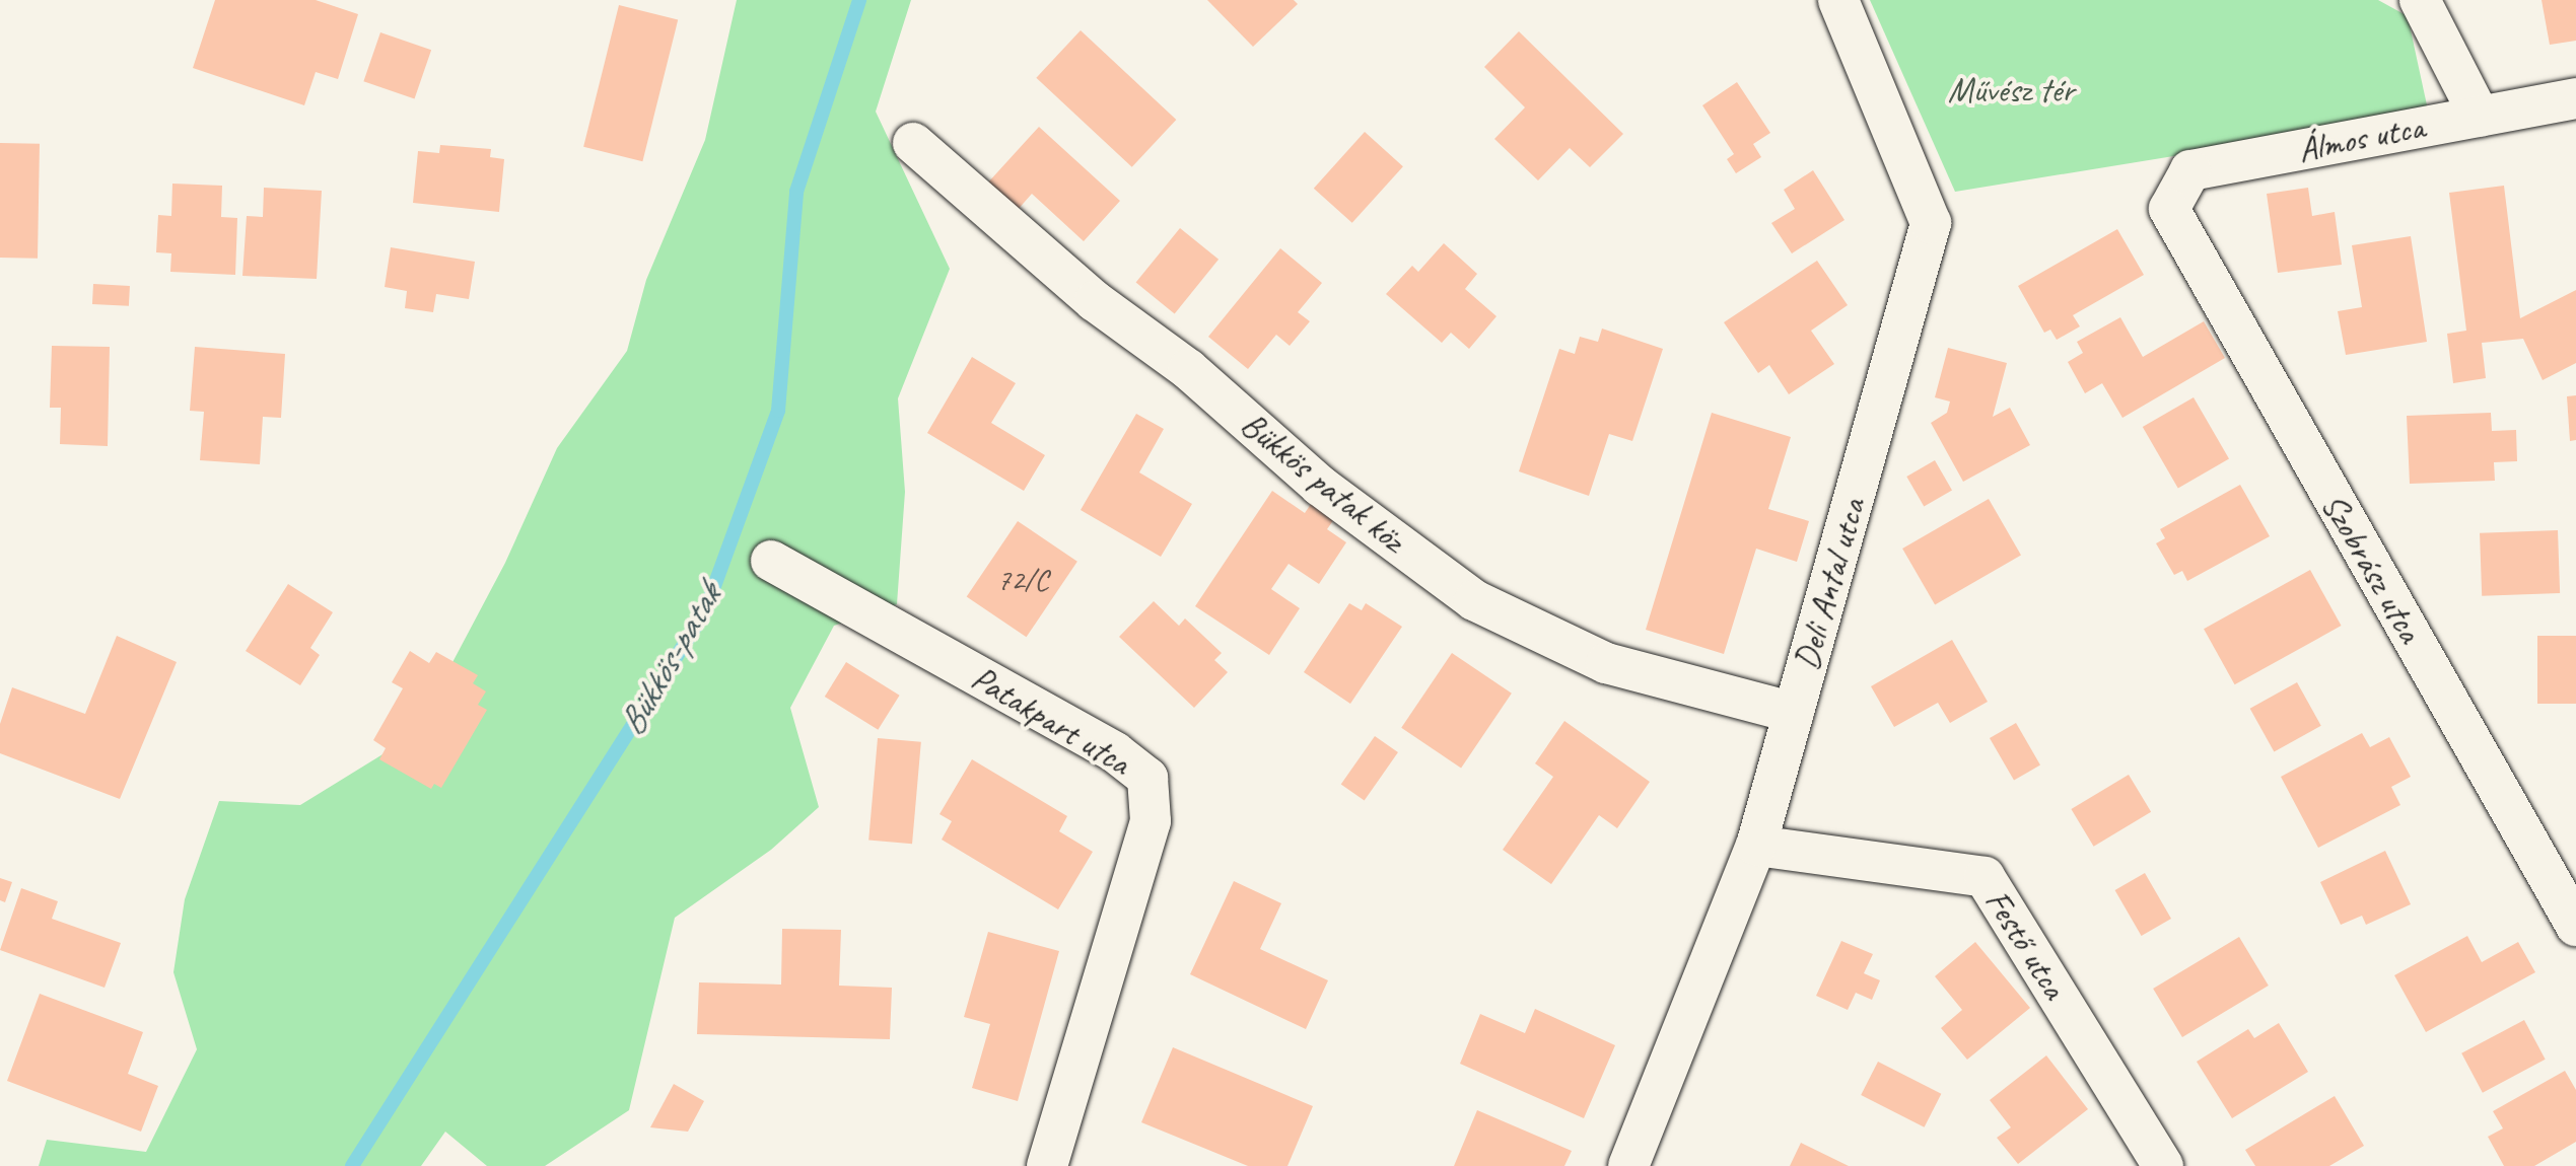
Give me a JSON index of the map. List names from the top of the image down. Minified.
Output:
{"streets":{"street":["Álmos utca","Bükkös patak köz","Szobrász utca","Deli Antal utca","Patakpart utca","Festő utca"]},"crossings":[["Álmos utca","Szobrász utca"],["Bükkös patak köz","Deli Antal utca"],["Deli Antal utca","Festő utca"]],"water":["Bükkös-patak"],"parks":["Művész tér"],"house_numbers":["72/C"]}
